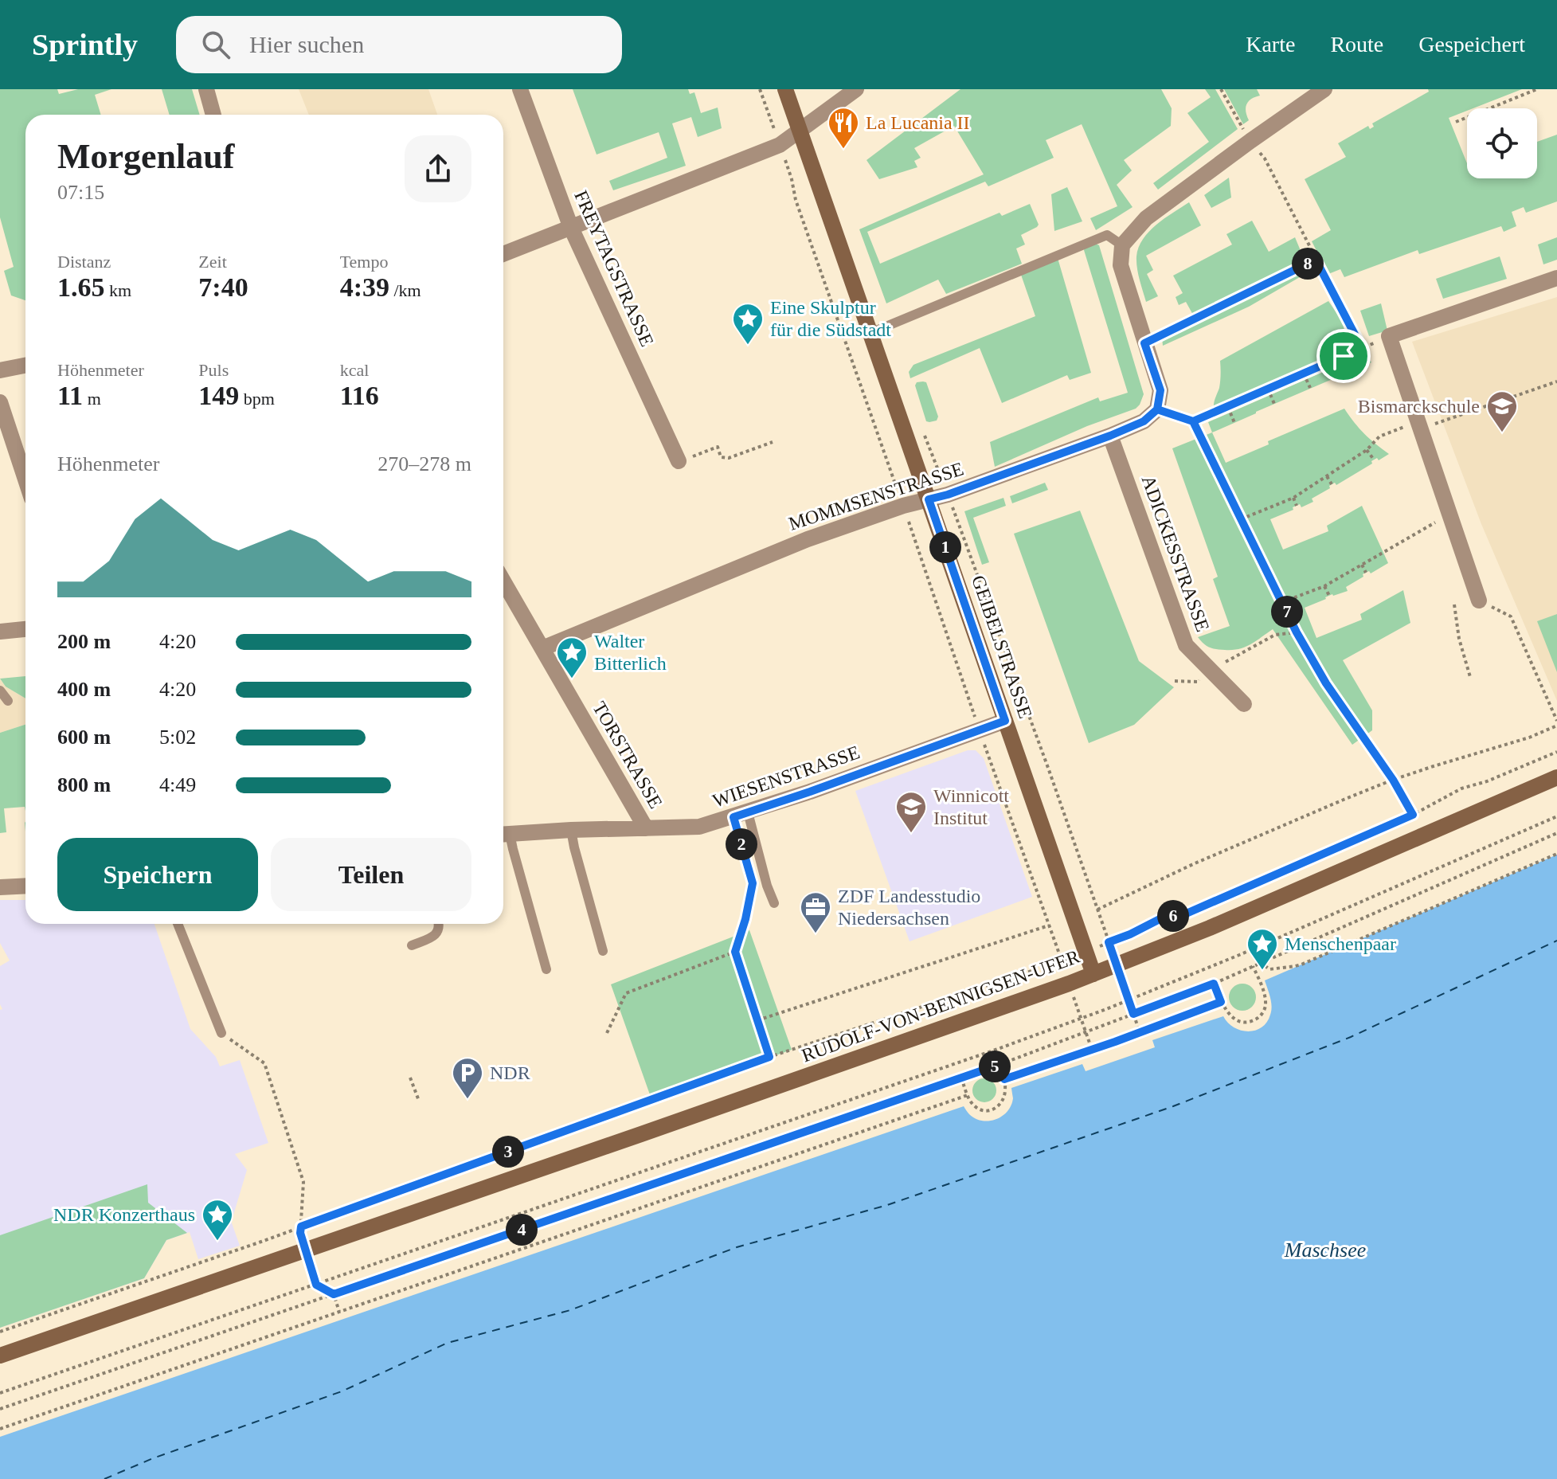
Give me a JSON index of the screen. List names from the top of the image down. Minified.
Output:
{"streets":{"street":["FREYTAGSTRASSE","MOMMSENSTRASSE","ADICKESSTRASSE","GEIBELSTRASSE","TORSTRASSE","WIESENSTRASSE","RUDOLF-VON-BENNIGSEN-UFER"]},"crossings":[["MOMMSENSTRASSE","ADICKESSTRASSE"],["MOMMSENSTRASSE","GEIBELSTRASSE"],["MOMMSENSTRASSE","TORSTRASSE"],["GEIBELSTRASSE","WIESENSTRASSE"],["GEIBELSTRASSE","RUDOLF-VON-BENNIGSEN-UFER"],["TORSTRASSE","WIESENSTRASSE"]],"water":["Maschsee"],"places":{"restaurant":["La Lucania II"],"place":["Eine Skulptur für die Südstadt","Walter Bitterlich","Menschenpaar","NDR Konzerthaus"],"school or university":["Bismarckschule","Winnicott Institut"],"office":["ZDF Landesstudio Niedersachsen"],"parking":["NDR"]},"page":{"header":"Sprintly","search":"Hier suchen","nav":["Karte","Route","Gespeichert"],"heading":["Morgenlauf","07:15"],"stats":[["Distanz","1.65 km"],["Zeit","7:40"],["Tempo","4:39 /km"],["Höhenmeter","11 m"],["Puls","149 bpm"],["kcal","116"]],"pins":["8","1","7","2","6","5","3","4"],"chart":["Höhenmeter","270–278 m"],"list":[{"name":"200 m","note":"4:20"},{"name":"400 m","note":"4:20"},{"name":"600 m","note":"5:02"},{"name":"800 m","note":"4:49"}],"buttons":["Speichern","Teilen"]}}
